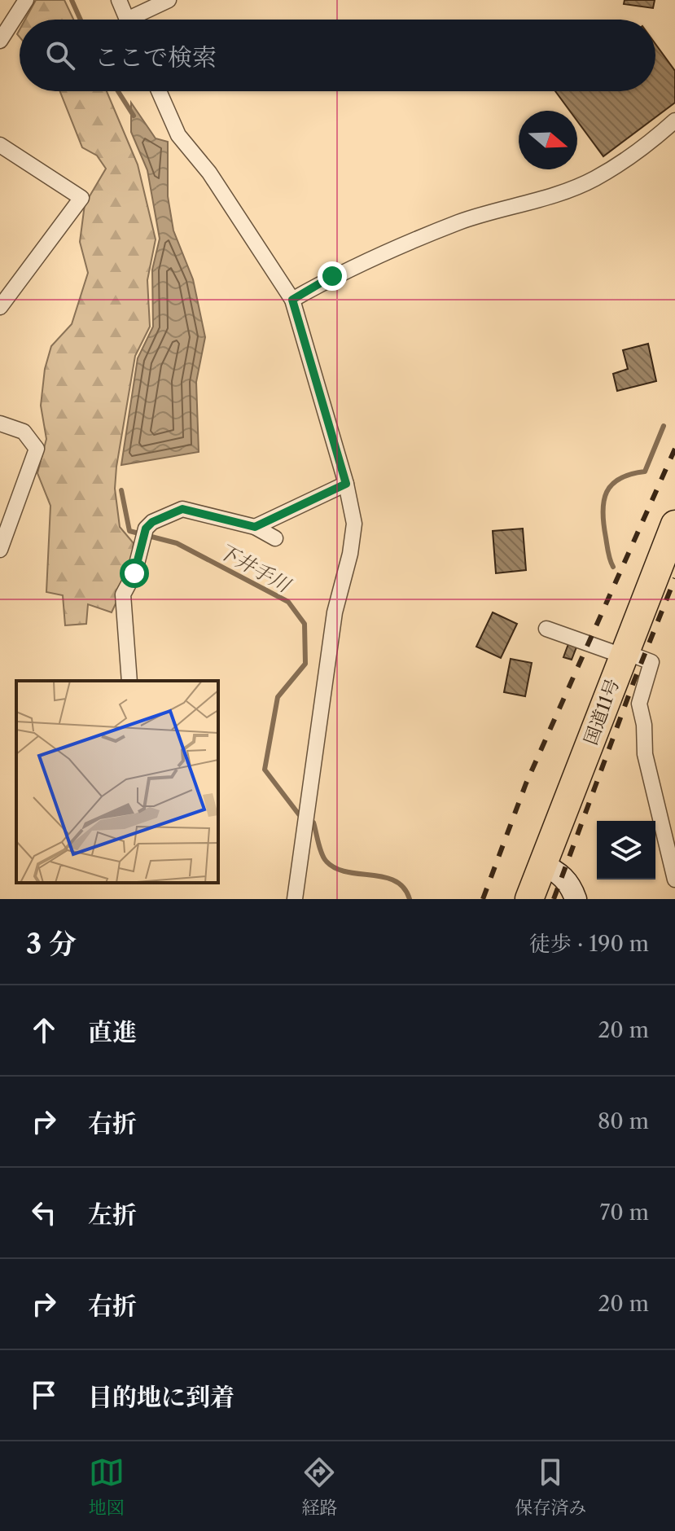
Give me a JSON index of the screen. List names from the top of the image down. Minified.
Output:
{"streets":{"highway":["国道11号"]},"water":["下井手川"],"north":"right","page":{"search":"ここで検索","heading":["3 分","徒歩 · 190 m"],"list":[["直進","20 m"],["右折","80 m"],["左折","70 m"],["右折","20 m"],"目的地に到着"],"nav":["地図","経路","保存済み"]}}
